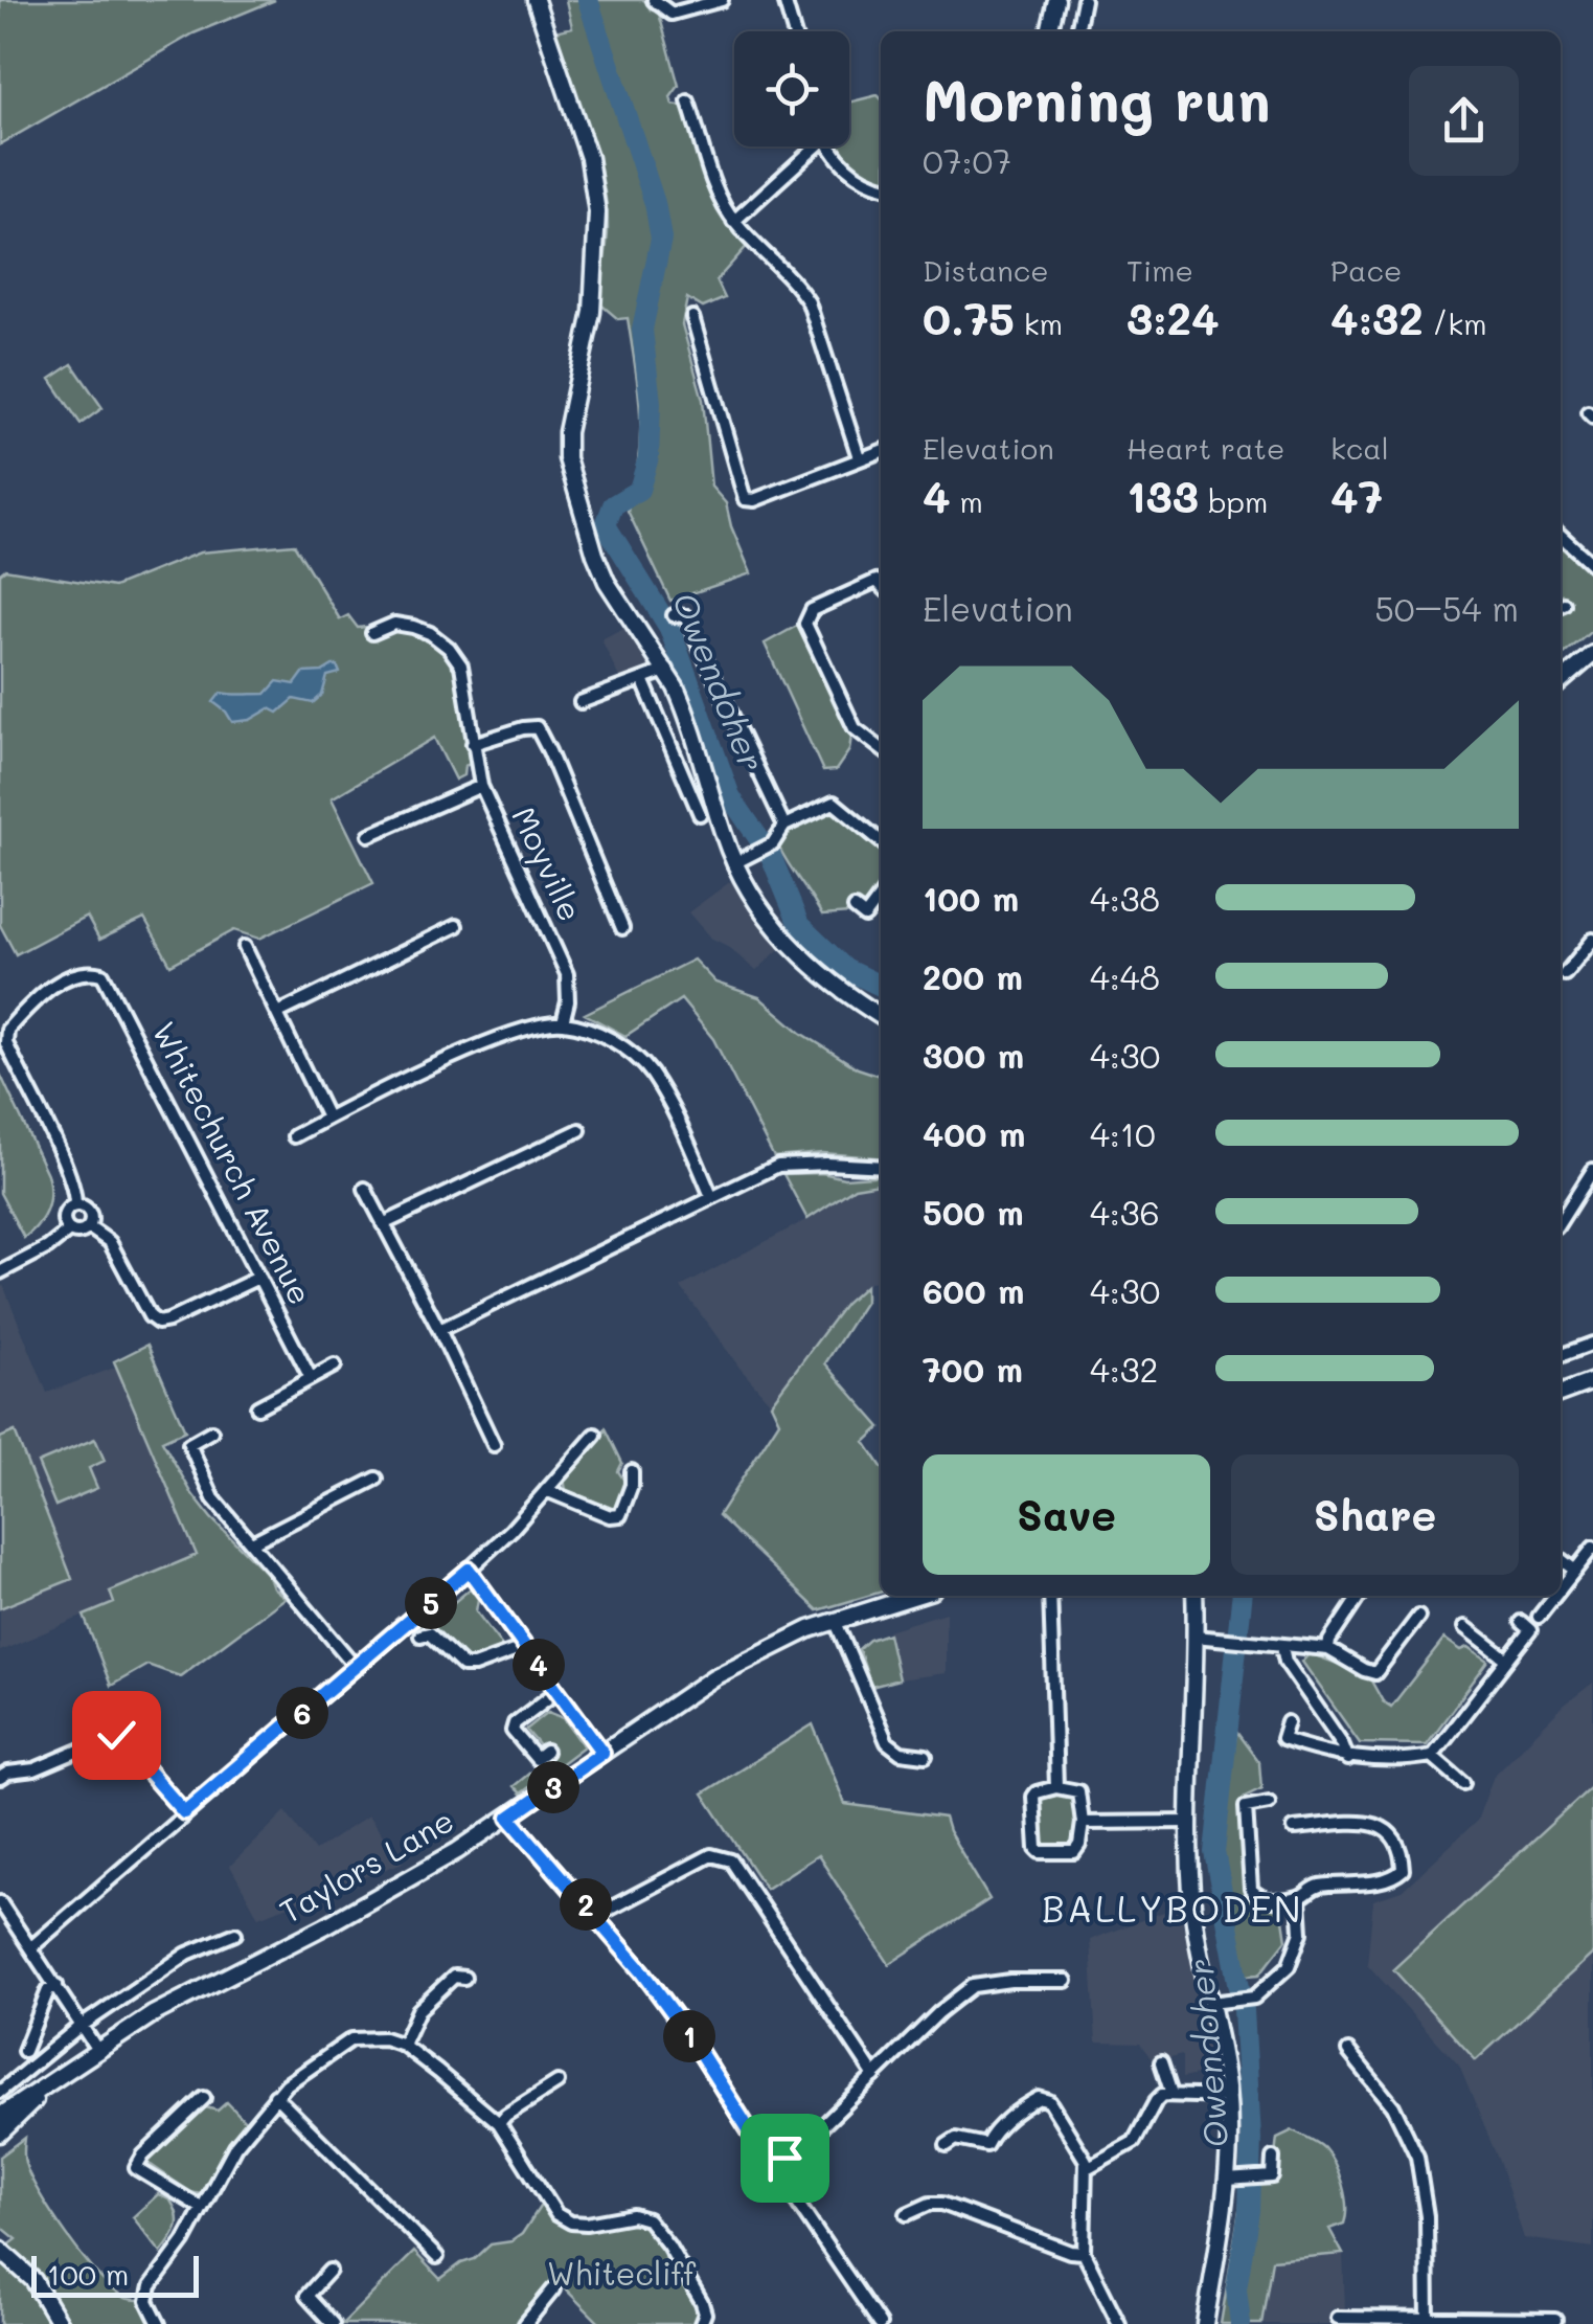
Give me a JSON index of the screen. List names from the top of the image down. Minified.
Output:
{"streets":{"main road":["Taylors Lane"],"street":["Moyville","Whitechurch Avenue"]},"districts":["BALLYBODEN"],"water":["Owendoher"],"parks":["Whitecliff"],"scale_bar":"100 m","page":{"heading":["Morning run","07:07"],"stats":[["Distance","0.75 km"],["Time","3:24"],["Pace","4:32 /km"],["Elevation","4 m"],["Heart rate","133 bpm"],["kcal","47"]],"chart":["Elevation","50–54 m"],"list":[{"name":"100 m","note":"4:38"},{"name":"200 m","note":"4:48"},{"name":"300 m","note":"4:30"},{"name":"400 m","note":"4:10"},{"name":"500 m","note":"4:36"},{"name":"600 m","note":"4:30"},{"name":"700 m","note":"4:32"}],"buttons":["Save","Share"],"pins":["5","4","6","3","2","1"],"scale":"100 m"}}
